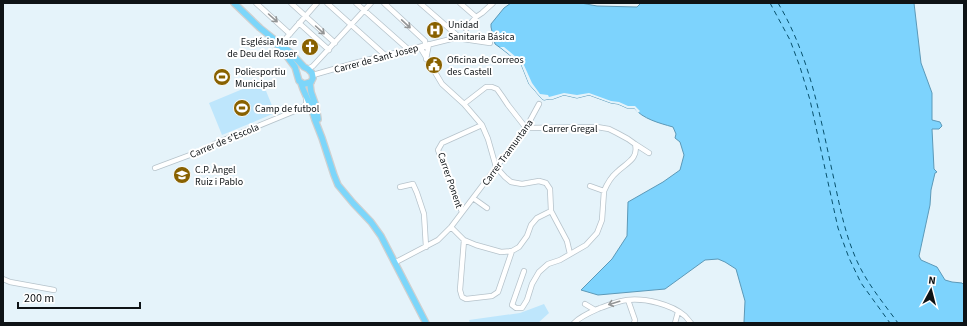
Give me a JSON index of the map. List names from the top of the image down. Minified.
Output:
{"streets":{"street":["Carrer de Sant Josep","Carrer Gregal","Carrer de s'Escola","Carrer Tramuntana","Carrer Ponent"]},"crossings":[["Carrer Gregal","Carrer Tramuntana"],["Carrer Tramuntana","Carrer Ponent"]],"places":{"hospital":["Unidad Sanitaria Básica"],"church":["Església Mare de Deu del Roser"],"public building":["Oficina de Correos des Castell"],"sports":["Poliesportiu Municipal","Camp de futbol"],"school or university":["C.P. Àngel Ruiz i Pablo"]},"scale_bar":"200 m","north":"top"}
